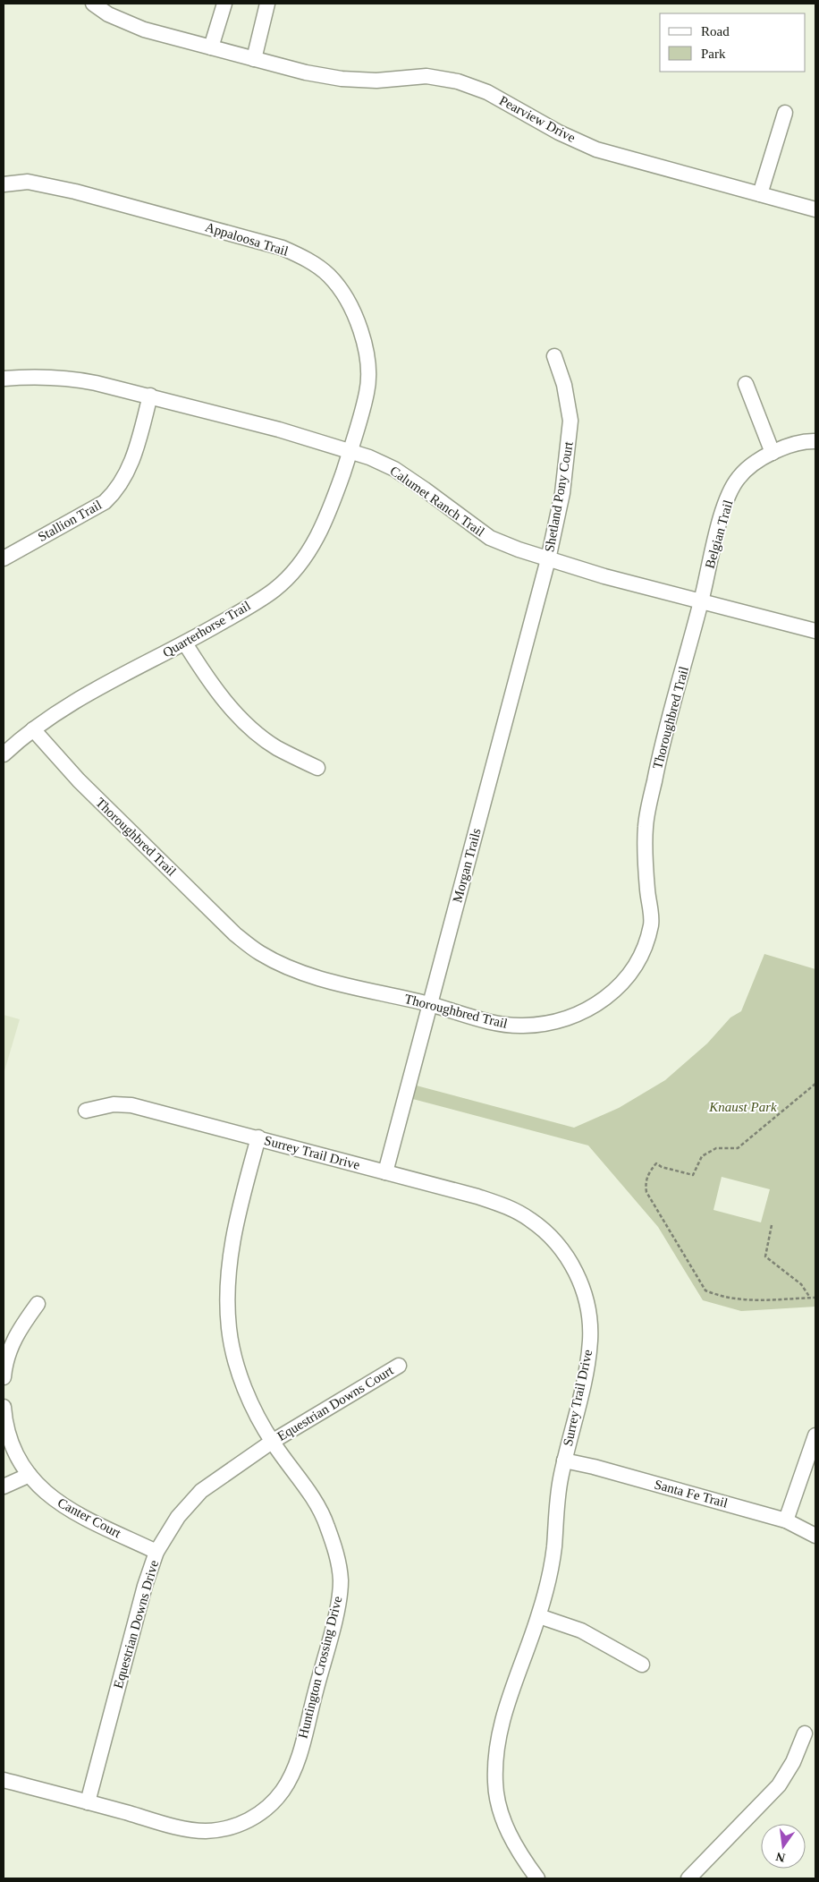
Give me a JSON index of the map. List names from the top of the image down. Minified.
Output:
{"streets":{"street":["Pearview Drive","Appaloosa Trail","Shetland Pony Court","Calumet Ranch Trail","Stallion Trail","Belgian Trail","Quarterhorse Trail","Thoroughbred Trail","Morgan Trails","Surrey Trail Drive","Equestrian Downs Court","Santa Fe Trail","Canter Court","Equestrian Downs Drive","Huntington Crossing Drive"]},"crossings":[["Appaloosa Trail","Calumet Ranch Trail"],["Appaloosa Trail","Quarterhorse Trail"],["Shetland Pony Court","Calumet Ranch Trail"],["Shetland Pony Court","Morgan Trails"],["Calumet Ranch Trail","Stallion Trail"],["Calumet Ranch Trail","Belgian Trail"],["Calumet Ranch Trail","Quarterhorse Trail"],["Calumet Ranch Trail","Thoroughbred Trail"],["Calumet Ranch Trail","Morgan Trails"],["Belgian Trail","Thoroughbred Trail"],["Quarterhorse Trail","Thoroughbred Trail"],["Thoroughbred Trail","Morgan Trails"],["Morgan Trails","Surrey Trail Drive"],["Surrey Trail Drive","Santa Fe Trail"],["Surrey Trail Drive","Huntington Crossing Drive"],["Equestrian Downs Court","Equestrian Downs Drive"],["Equestrian Downs Court","Huntington Crossing Drive"],["Canter Court","Equestrian Downs Drive"],["Equestrian Downs Drive","Huntington Crossing Drive"]],"parks":["Knaust Park"],"legend":["Road","Park"],"north":"bottom"}
